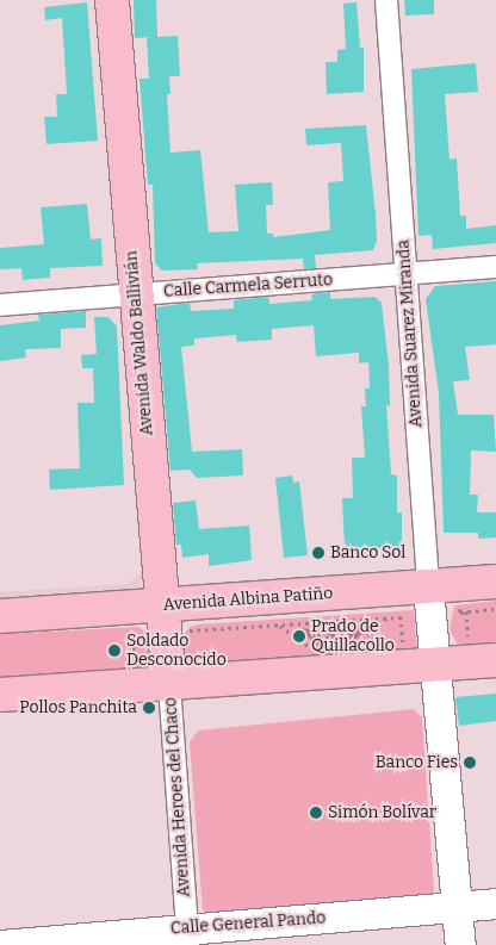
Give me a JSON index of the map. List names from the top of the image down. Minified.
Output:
{"streets":{"main road":["Avenida Suarez Miranda","Avenida Waldo Ballivián","Avenida Albina Patiño","Calle General Pando"],"street":["Calle Carmela Serruto","Avenida Heroes del Chaco"]},"crossings":[["Calle Carmela Serruto","Avenida Suarez Miranda"],["Calle Carmela Serruto","Avenida Waldo Ballivián"],["Avenida Suarez Miranda","Avenida Albina Patiño"],["Avenida Suarez Miranda","Calle General Pando"],["Avenida Waldo Ballivián","Avenida Albina Patiño"],["Avenida Waldo Ballivián","Avenida Heroes del Chaco"],["Avenida Heroes del Chaco","Calle General Pando"]],"places":["Banco Sol","Prado de Quillacollo","Soldado Desconocido","Pollos Panchita","Banco Fies","Simón Bolívar"]}
